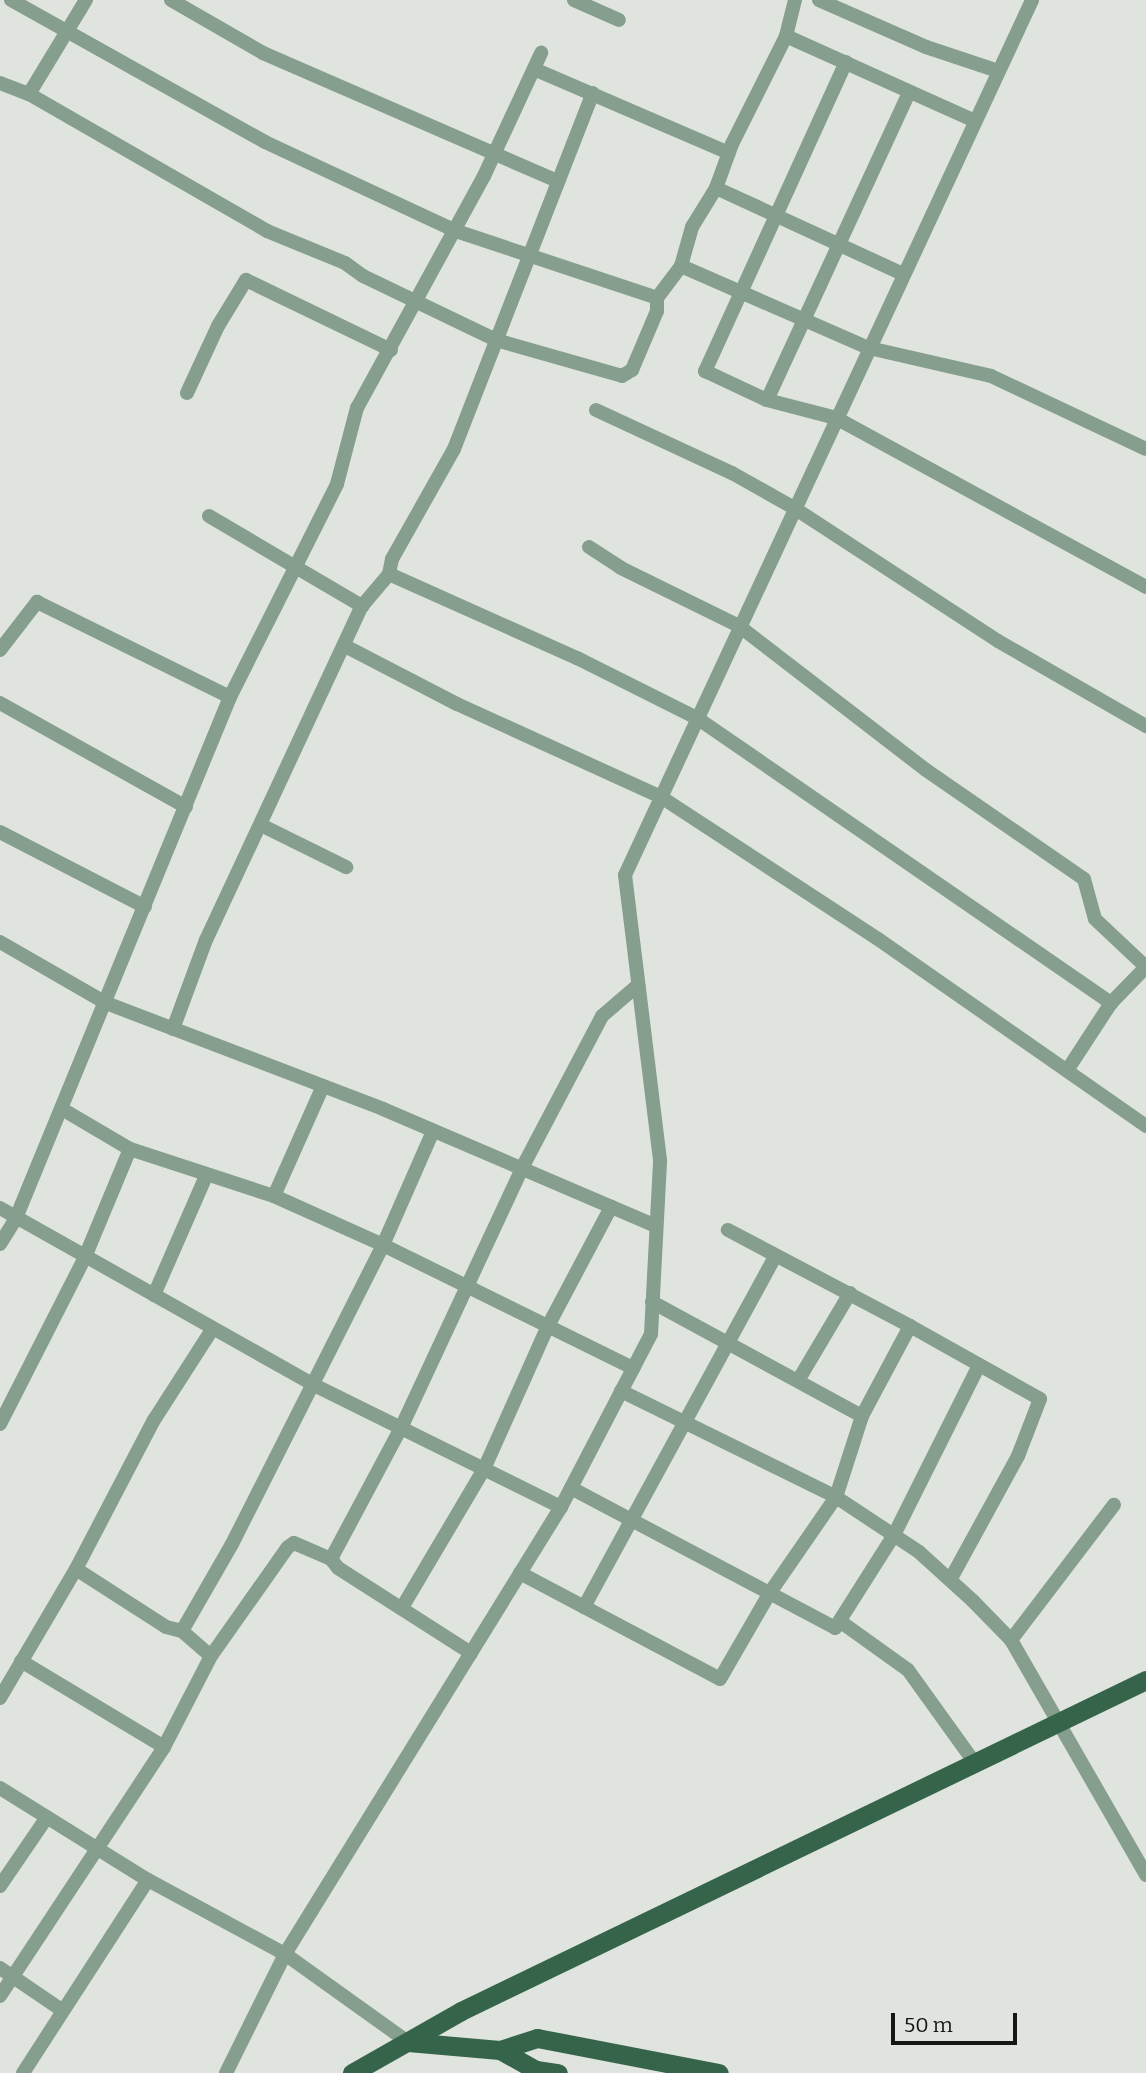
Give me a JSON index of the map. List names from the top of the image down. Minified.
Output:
{"scale_bar":"50 m"}
